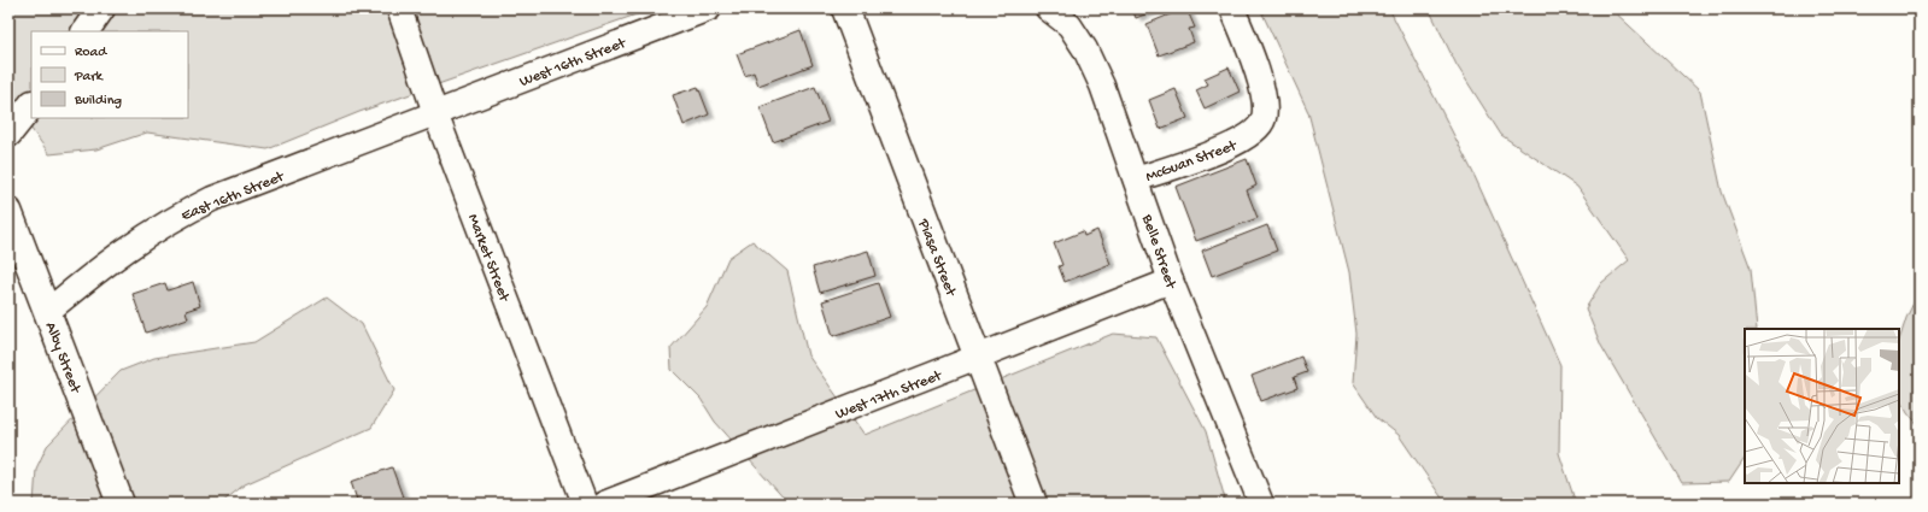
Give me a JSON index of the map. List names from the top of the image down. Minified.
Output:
{"streets":{"main road":["Piasa Street","Alby Street"],"street":["West 16th Street","McGuan Street","East 16th Street","Belle Street","Market Street","West 17th Street"]},"crossings":[["West 16th Street","East 16th Street"],["West 16th Street","Market Street"],["McGuan Street","Belle Street"],["East 16th Street","Market Street"],["East 16th Street","Alby Street"],["Belle Street","West 17th Street"],["Piasa Street","West 17th Street"]],"legend":["Road","Park","Building"]}
